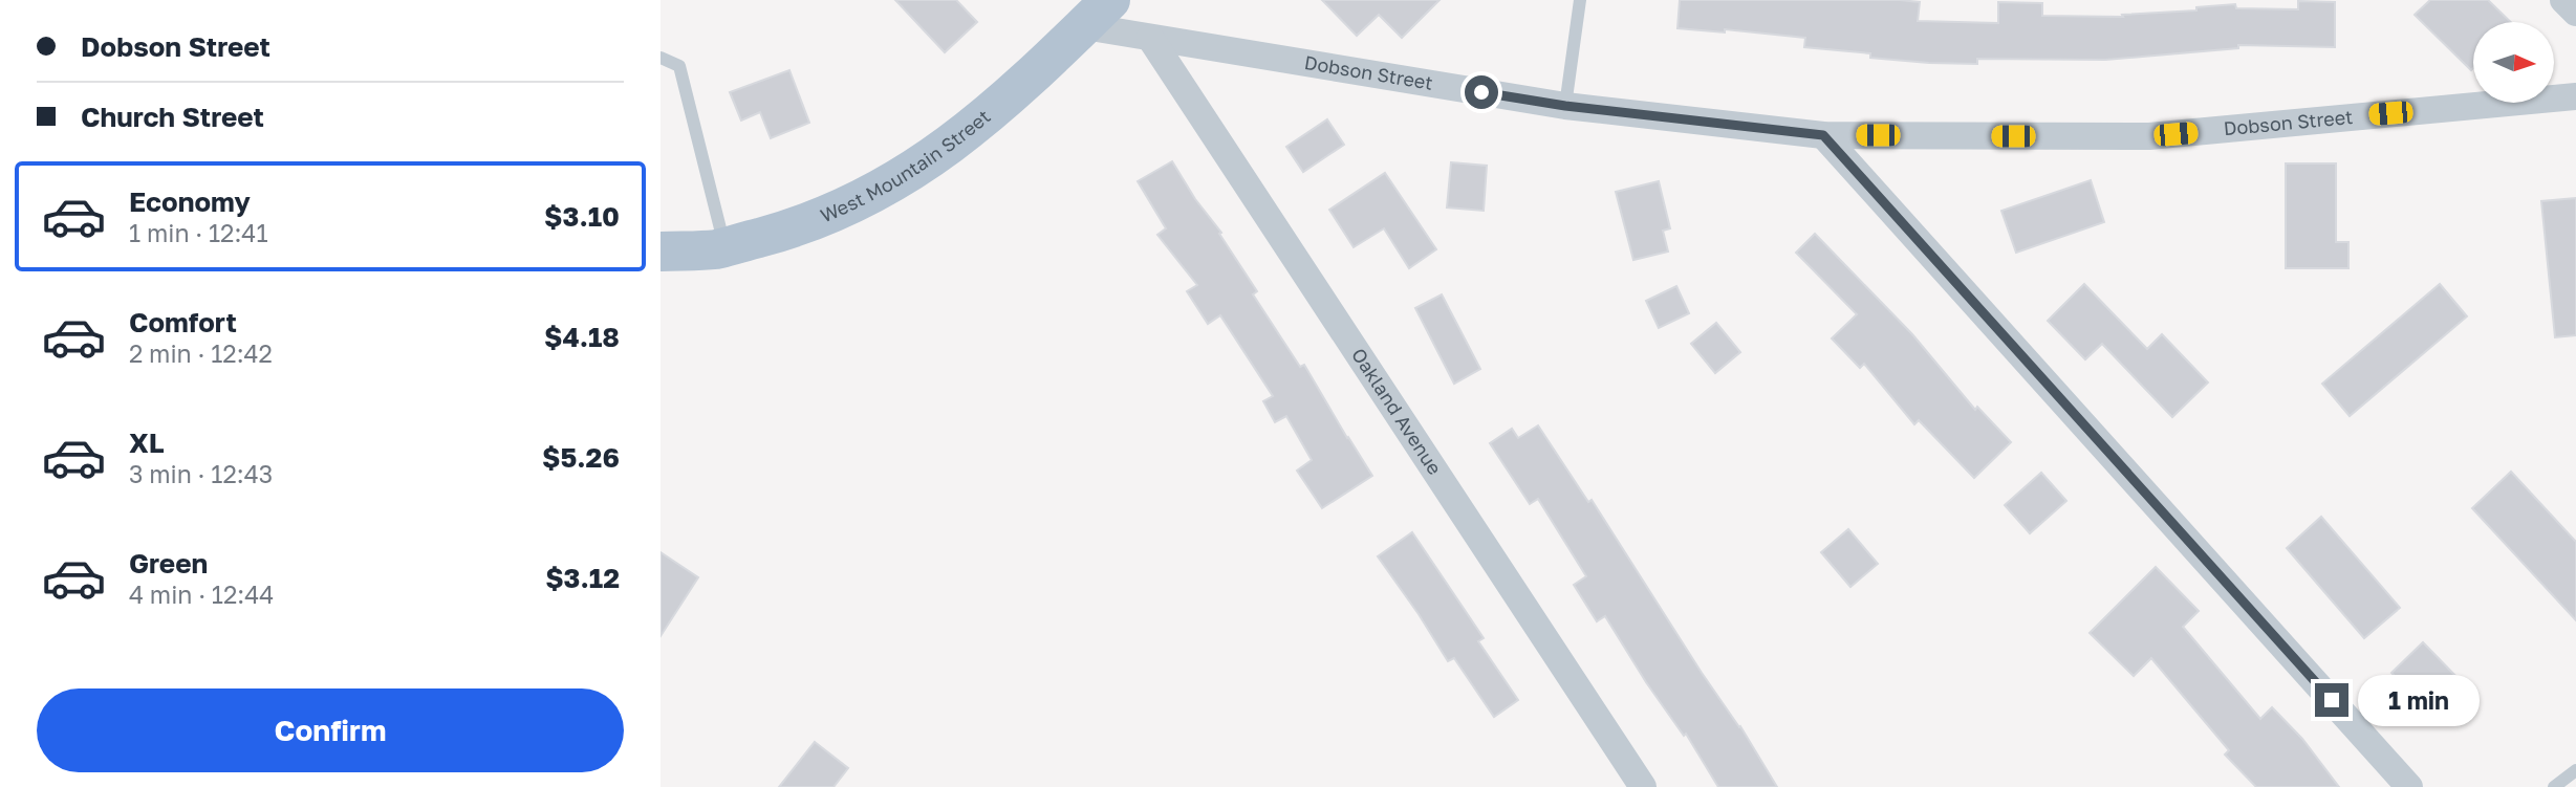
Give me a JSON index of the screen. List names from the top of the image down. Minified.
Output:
{"streets":{"main road":["West Mountain Street"],"street":["Dobson Street","Oakland Avenue"]},"crossings":[["Dobson Street","West Mountain Street"],["Dobson Street","Oakland Avenue"]],"north":"right","page":{"banner":["Dobson Street","Church Street"],"list":[{"name":"Economy","note":"1 min · 12:41","value":"$3.10"},{"name":"Comfort","note":"2 min · 12:42","value":"$4.18"},{"name":"XL","note":"3 min · 12:43","value":"$5.26"},{"name":"Green","note":"4 min · 12:44","value":"$3.12"}],"buttons":"Confirm","bubble":"1 min"}}
